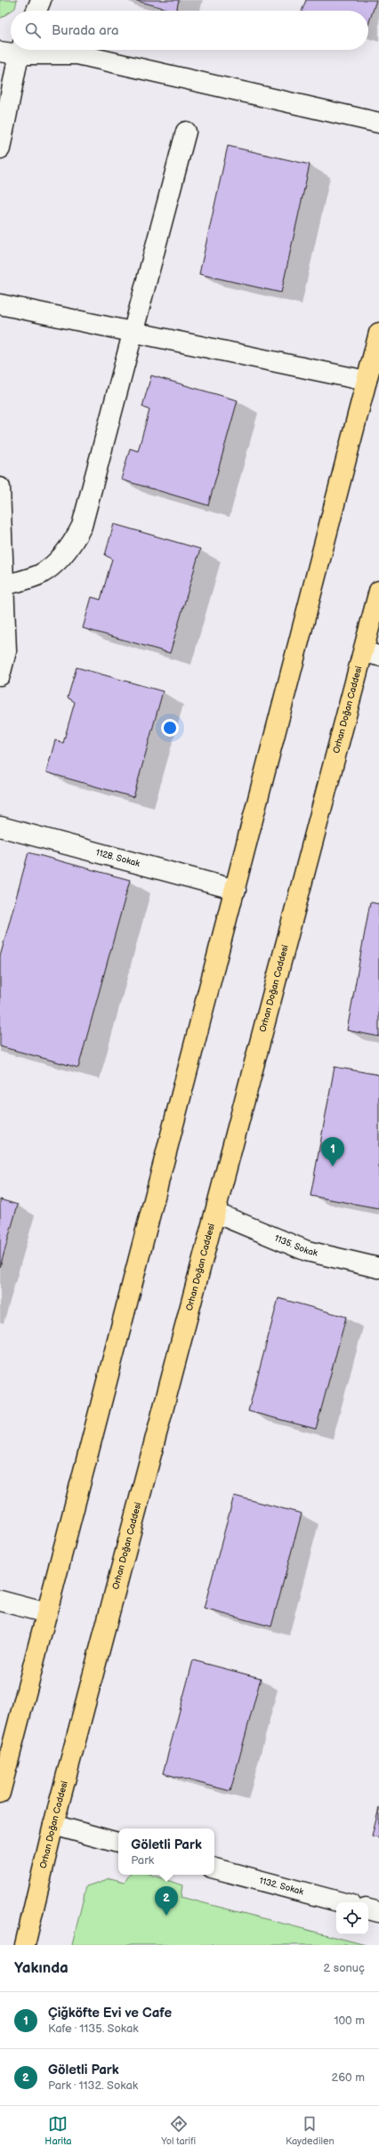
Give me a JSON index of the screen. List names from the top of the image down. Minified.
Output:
{"streets":{"main road":["Orhan Doğan Caddesi"],"street":["1128. Sokak","1135. Sokak","1132. Sokak"]},"crossings":[["Orhan Doğan Caddesi","1135. Sokak"]],"page":{"search":"Burada ara","pins":["1","2"],"popup":["Göletli Park","Park"],"heading":["Yakında","2 sonuç"],"list":[{"mark":"1","name":"Çiğköfte Evi ve Cafe","note":"Kafe · 1135. Sokak","value":"100 m"},{"mark":"2","name":"Göletli Park","note":"Park · 1132. Sokak","value":"260 m"}],"nav":["Harita","Yol tarifi","Kaydedilen"]}}
